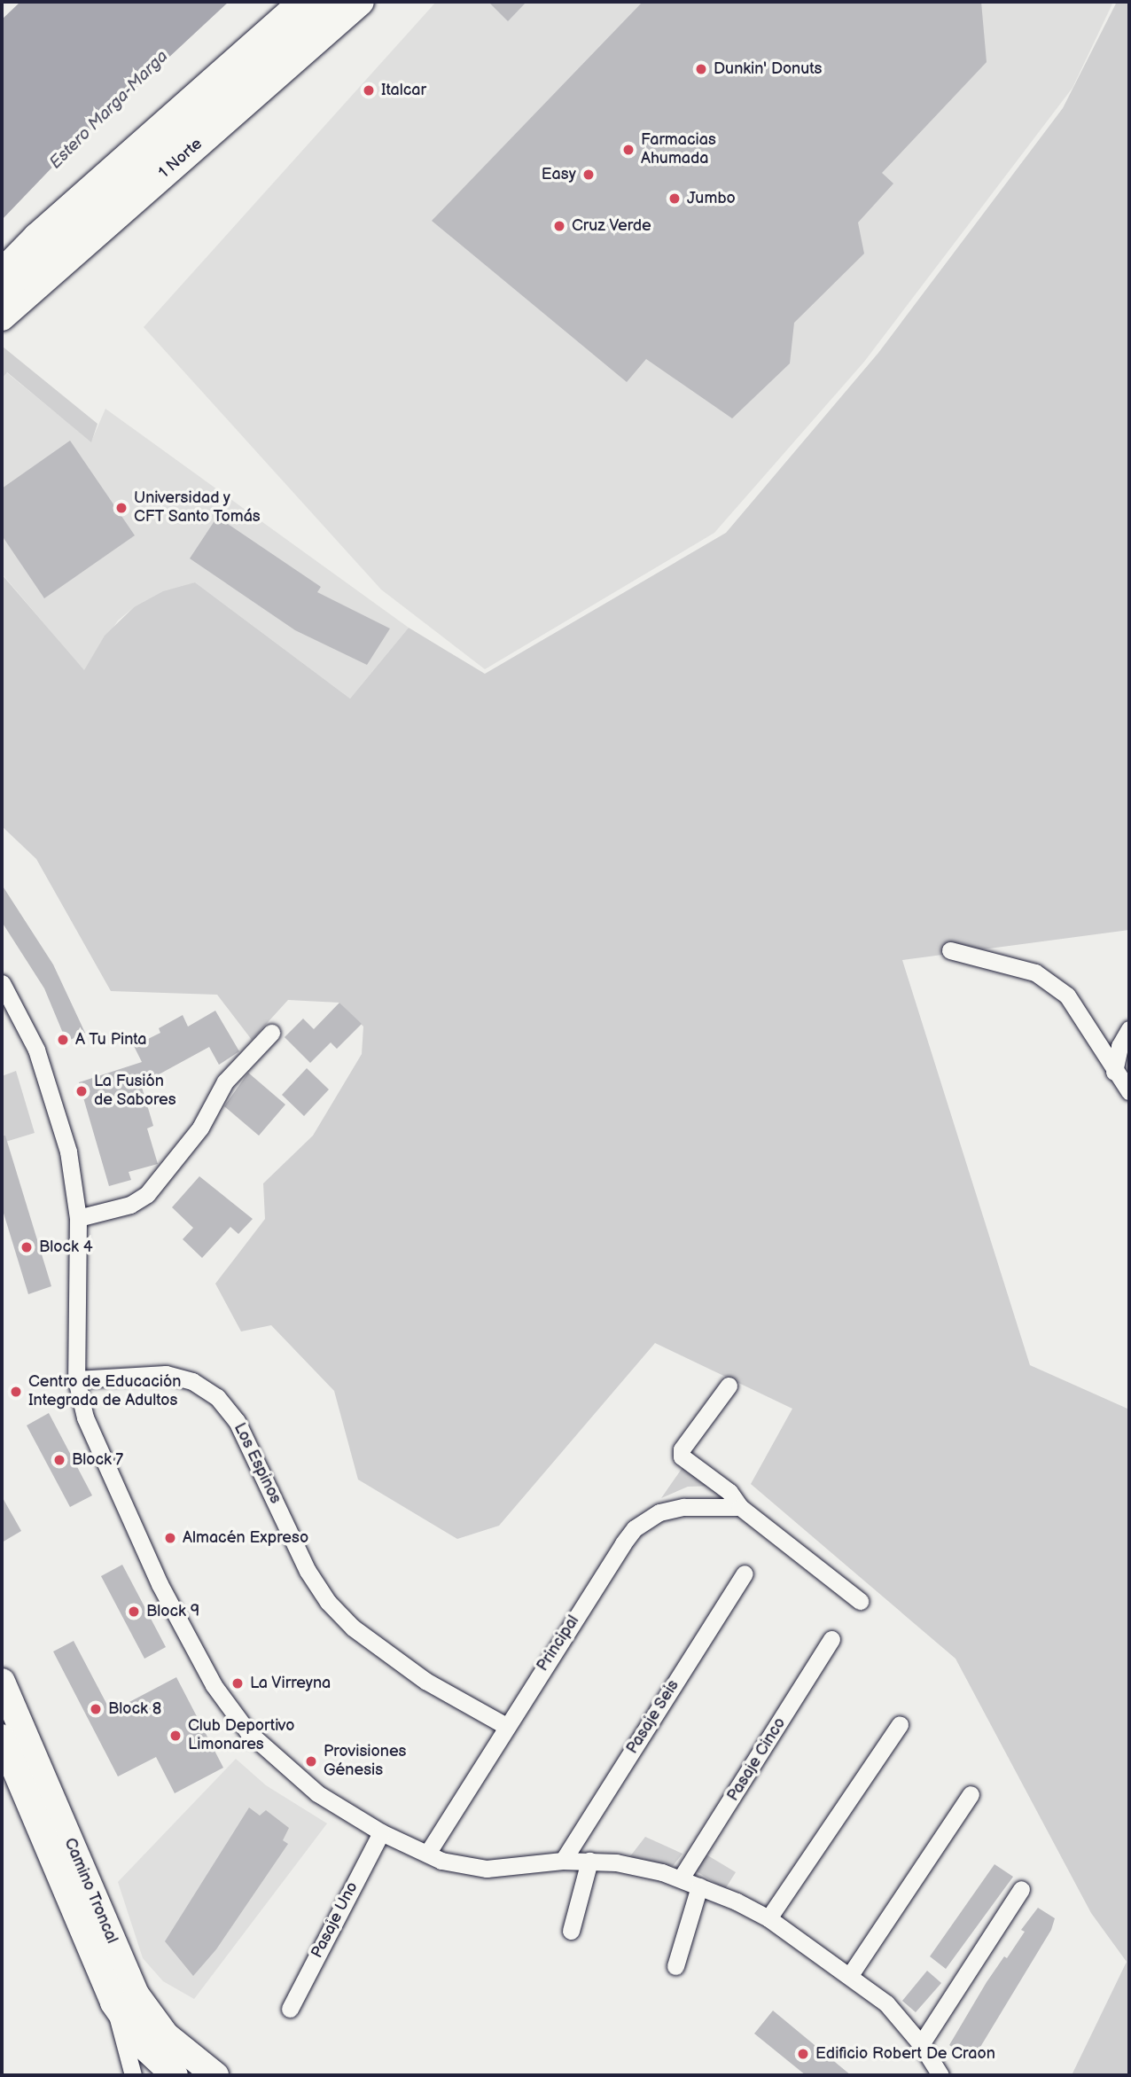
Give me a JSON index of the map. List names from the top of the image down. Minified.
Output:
{"streets":{"main road":["1 Norte","Camino Troncal"],"street":["Los Espinos","Principal","Pasaje Seis","Pasaje Cinco","Pasaje Uno"]},"crossings":[["Los Espinos","Principal"]],"water":["Estero Marga-Marga"],"places":["Dunkin' Donuts","Italcar","Farmacias Ahumada","Easy","Jumbo","Cruz Verde","Universidad y CFT Santo Tomás","A Tu Pinta","La Fusión de Sabores","Block 4","Centro de Educación Integrada de Adultos","Block 7","Almacén Expreso","Block 9","La Virreyna","Block 8","Club Deportivo Limonares","Provisiones Génesis","Edificio Robert De Craon"]}
